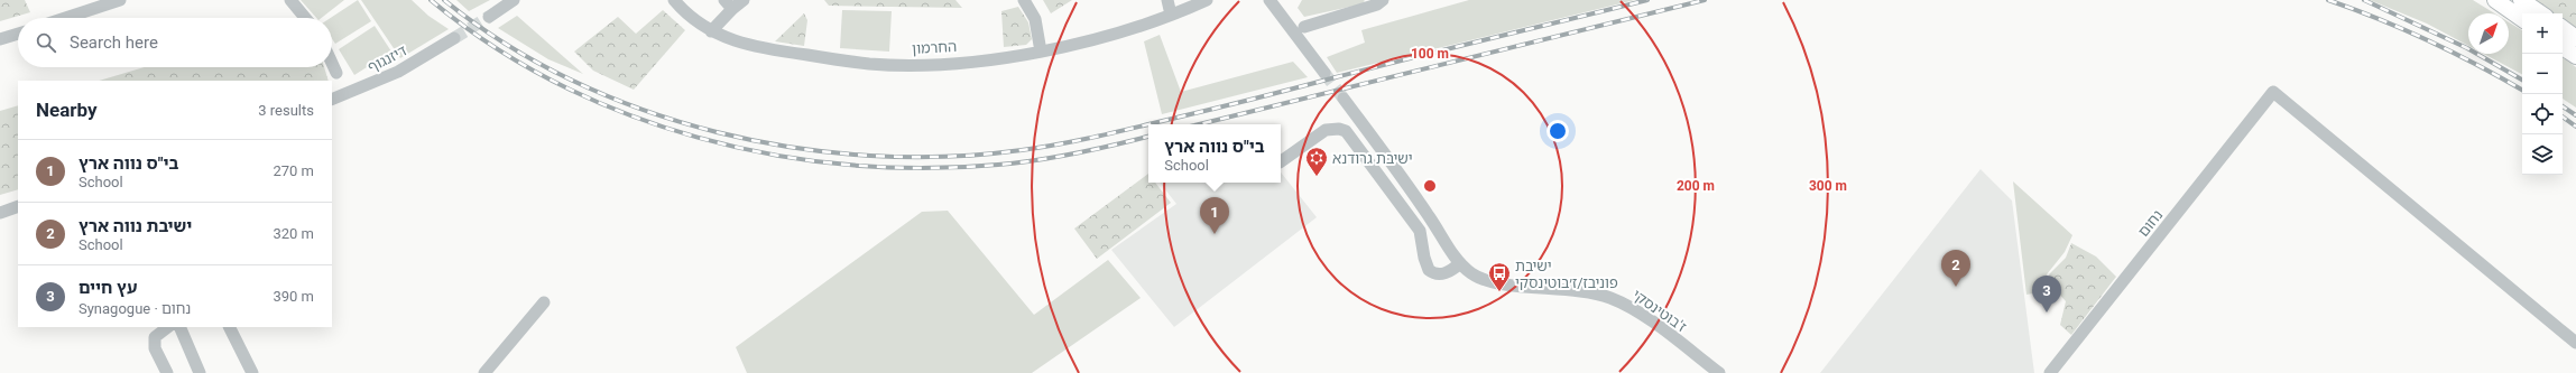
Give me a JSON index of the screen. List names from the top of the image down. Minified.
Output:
{"streets":{"street":["החרמון","דיזנגוף","נחום","ז'בוטינסקי"]},"places":{"synagogue":["ישיבת גרודנא"],"bus stop":["ישיבת פוניבז/ז׳בוטינסקי"]},"north":"top right","page":{"map_buttons":["+","−"],"search":"Search here","heading":["Nearby","3 results"],"popup":["בי\"ס נווה ארץ","School"],"list":[{"mark":"1","name":"בי\"ס נווה ארץ","note":"School","value":"270 m"},{"mark":"2","name":"ישיבת נווה ארץ","note":"School","value":"320 m"},{"mark":"3","name":"עץ חיים","note":"Synagogue · נחום","value":"390 m"}],"pins":["1","2","3"]},"rings":["100 m","200 m","300 m"]}
